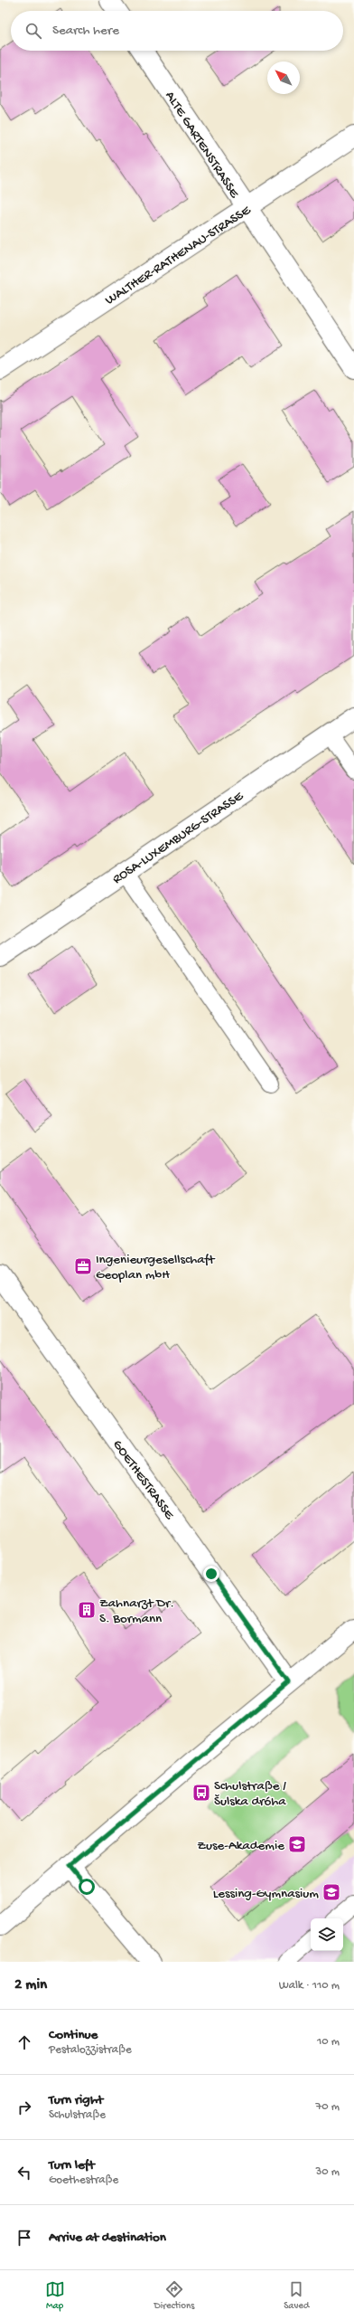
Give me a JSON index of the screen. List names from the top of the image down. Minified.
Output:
{"streets":{"street":["ALTE GARTENSTRASSE","WALTHER-RATHENAU-STRASSE","ROSA-LUXEMBURG-STRASSE","GOETHESTRASSE"]},"crossings":[["ALTE GARTENSTRASSE","WALTHER-RATHENAU-STRASSE"]],"places":{"office":["Ingenieurgesellschaft Geoplan mbH"],"building":["Zahnarzt Dr. S. Bormann"],"bus stop":["Schulstraße / Šulska dróha"],"school or university":["Zuse-Akademie","Lessing-Gymnasium"]},"north":"top left","page":{"search":"Search here","heading":["2 min","Walk · 110 m"],"list":[["Continue","Pestalozzistraße","10 m"],["Turn right","Schulstraße","70 m"],["Turn left","Goethestraße","30 m"],"Arrive at destination"],"nav":["Map","Directions","Saved"]}}
